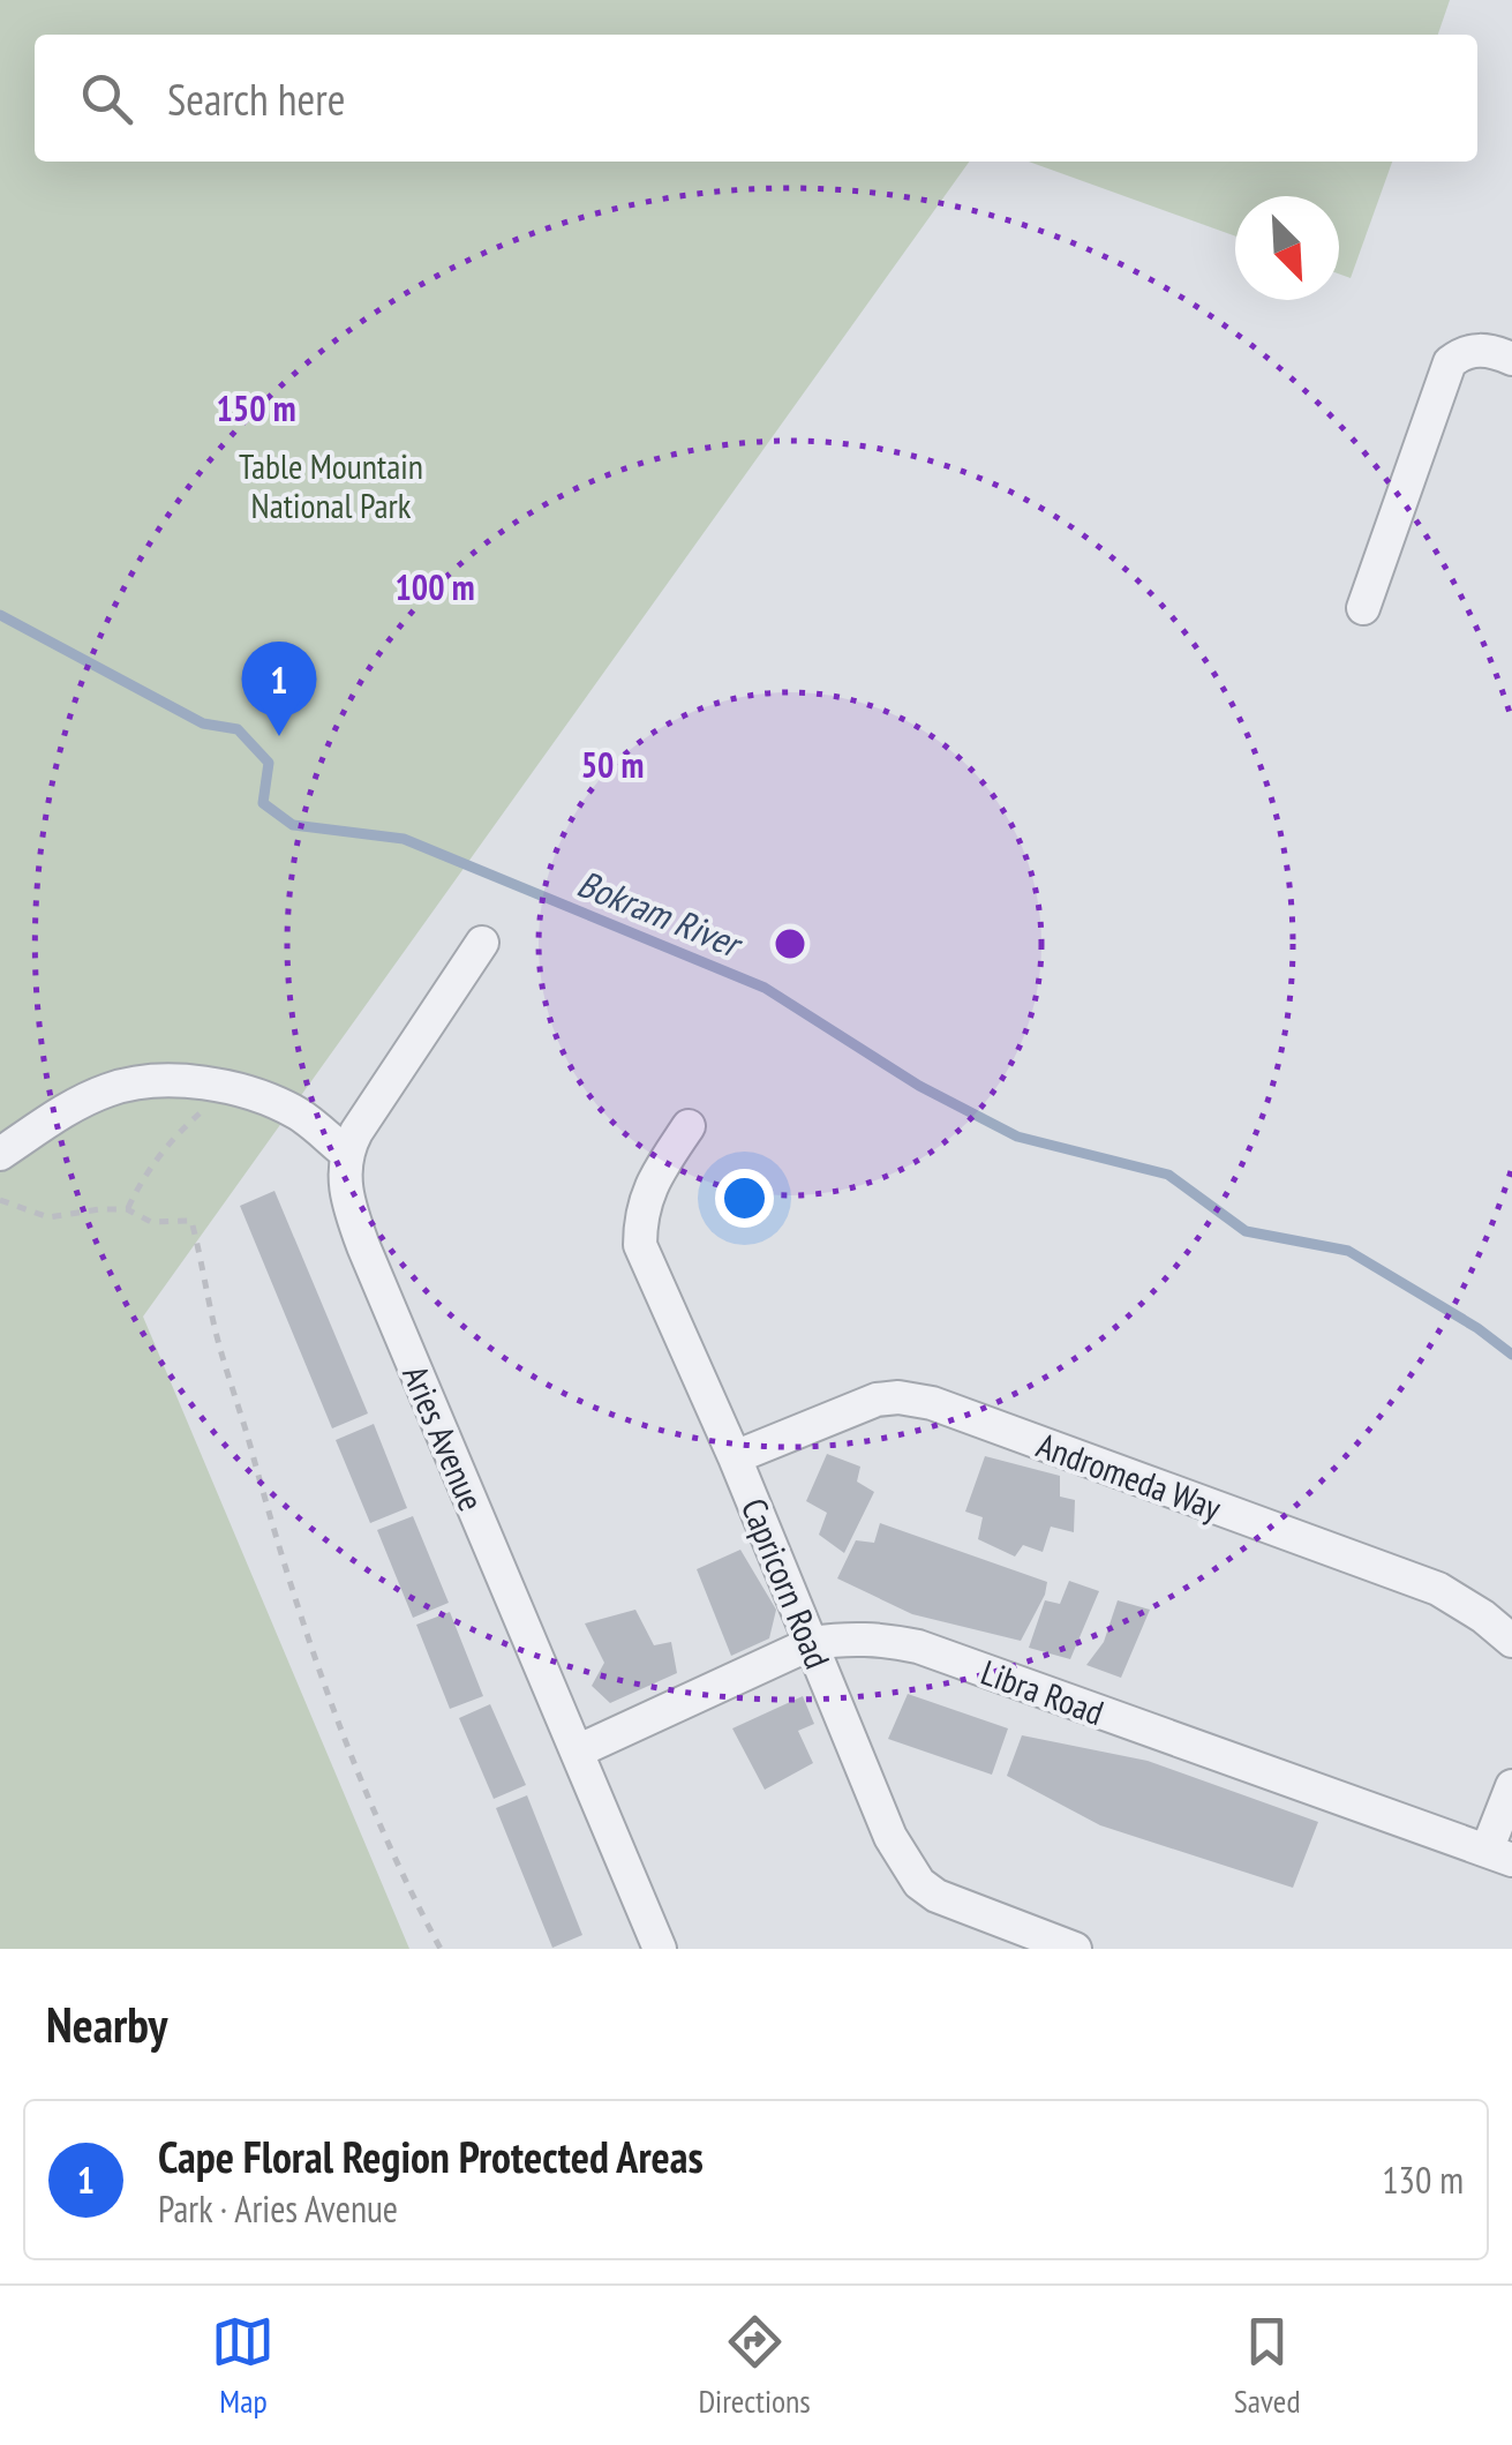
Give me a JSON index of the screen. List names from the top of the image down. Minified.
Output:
{"streets":{"street":["Aries Avenue","Andromeda Way","Capricorn Road","Libra Road"]},"crossings":[["Aries Avenue","Libra Road"],["Andromeda Way","Capricorn Road"],["Capricorn Road","Libra Road"]],"water":["Bokram River"],"parks":["Table Mountain National Park"],"north":"bottom right","page":{"search":"Search here","pins":"1","heading":"Nearby","list":[{"mark":"1","name":"Cape Floral Region Protected Areas","note":"Park · Aries Avenue","value":"130 m"}],"nav":["Map","Directions","Saved"]},"rings":["150 m","100 m","50 m"]}
